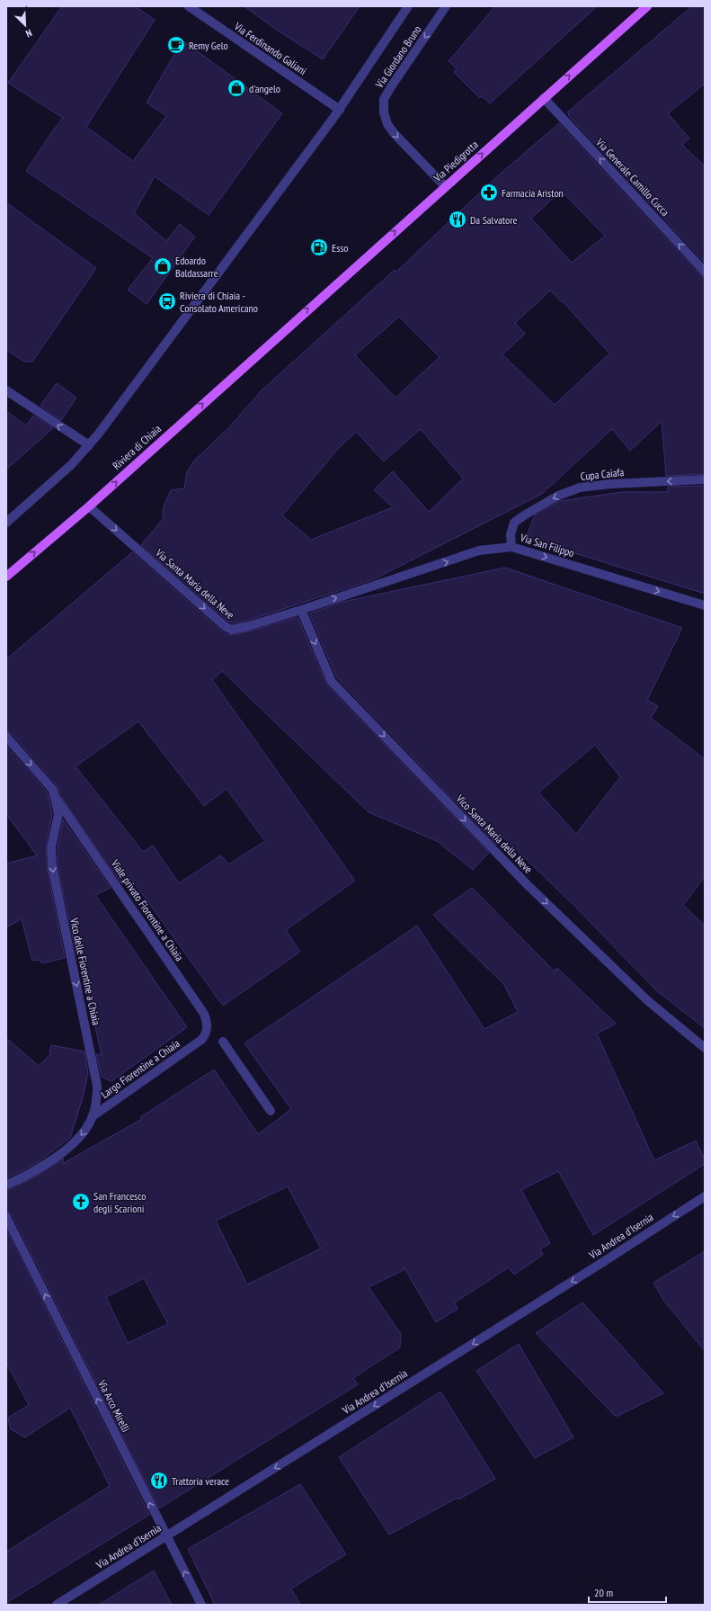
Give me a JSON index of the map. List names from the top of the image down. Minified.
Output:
{"streets":{"main road":["Via Piedigrotta","Riviera di Chiaia"],"street":["Via Ferdinando Galiani","Via Giordano Bruno","Via Generale Camillo Cucca","Cupa Caiafa","Via San Filippo","Via Santa Maria della Neve","Vico Santa Maria della Neve","Viale privato Fiorentine a Chiaia","Vico delle Fiorentine a Chiaia","Largo Fiorentine a Chiaia","Via Andrea d'Isernia","Via Arco Mirelli"]},"crossings":[["Via Giordano Bruno","Via Piedigrotta"],["Via Piedigrotta","Via Generale Camillo Cucca"],["Via Piedigrotta","Riviera di Chiaia"],["Riviera di Chiaia","Via Santa Maria della Neve"],["Cupa Caiafa","Via San Filippo"],["Via San Filippo","Via Santa Maria della Neve"],["Via San Filippo","Vico Santa Maria della Neve"],["Via Santa Maria della Neve","Vico Santa Maria della Neve"],["Viale privato Fiorentine a Chiaia","Vico delle Fiorentine a Chiaia"],["Viale privato Fiorentine a Chiaia","Largo Fiorentine a Chiaia"],["Vico delle Fiorentine a Chiaia","Largo Fiorentine a Chiaia"],["Via Andrea d'Isernia","Via Arco Mirelli"]],"one_way":["Via Giordano Bruno","Via Piedigrotta","Via Generale Camillo Cucca","Riviera di Chiaia","Cupa Caiafa","Via San Filippo","Via Santa Maria della Neve","Vico Santa Maria della Neve","Vico delle Fiorentine a Chiaia","Via Andrea d'Isernia","Via Arco Mirelli"],"places":{"cafe":["Remy Gelo"],"shop":["d'angelo","Edoardo Baldassarre"],"pharmacy":["Farmacia Ariston"],"restaurant":["Da Salvatore","Trattoria verace"],"fuel station":["Esso"],"bus stop":["Riviera di Chiaia - Consolato Americano"],"church":["San Francesco degli Scarioni"]},"scale_bar":"20 m","north":"bottom right"}
